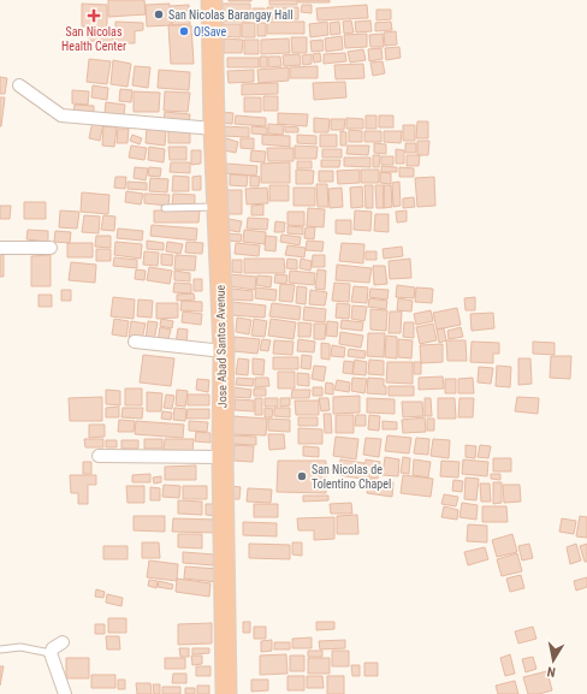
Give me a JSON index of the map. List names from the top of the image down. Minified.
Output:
{"streets":{"highway":["Jose Abad Santos Avenue"]},"places":{"other":["San Nicolas Barangay Hall","O!Save","San Nicolas de Tolentino Chapel"],"health":["San Nicolas Health Center"]},"north":"bottom"}
